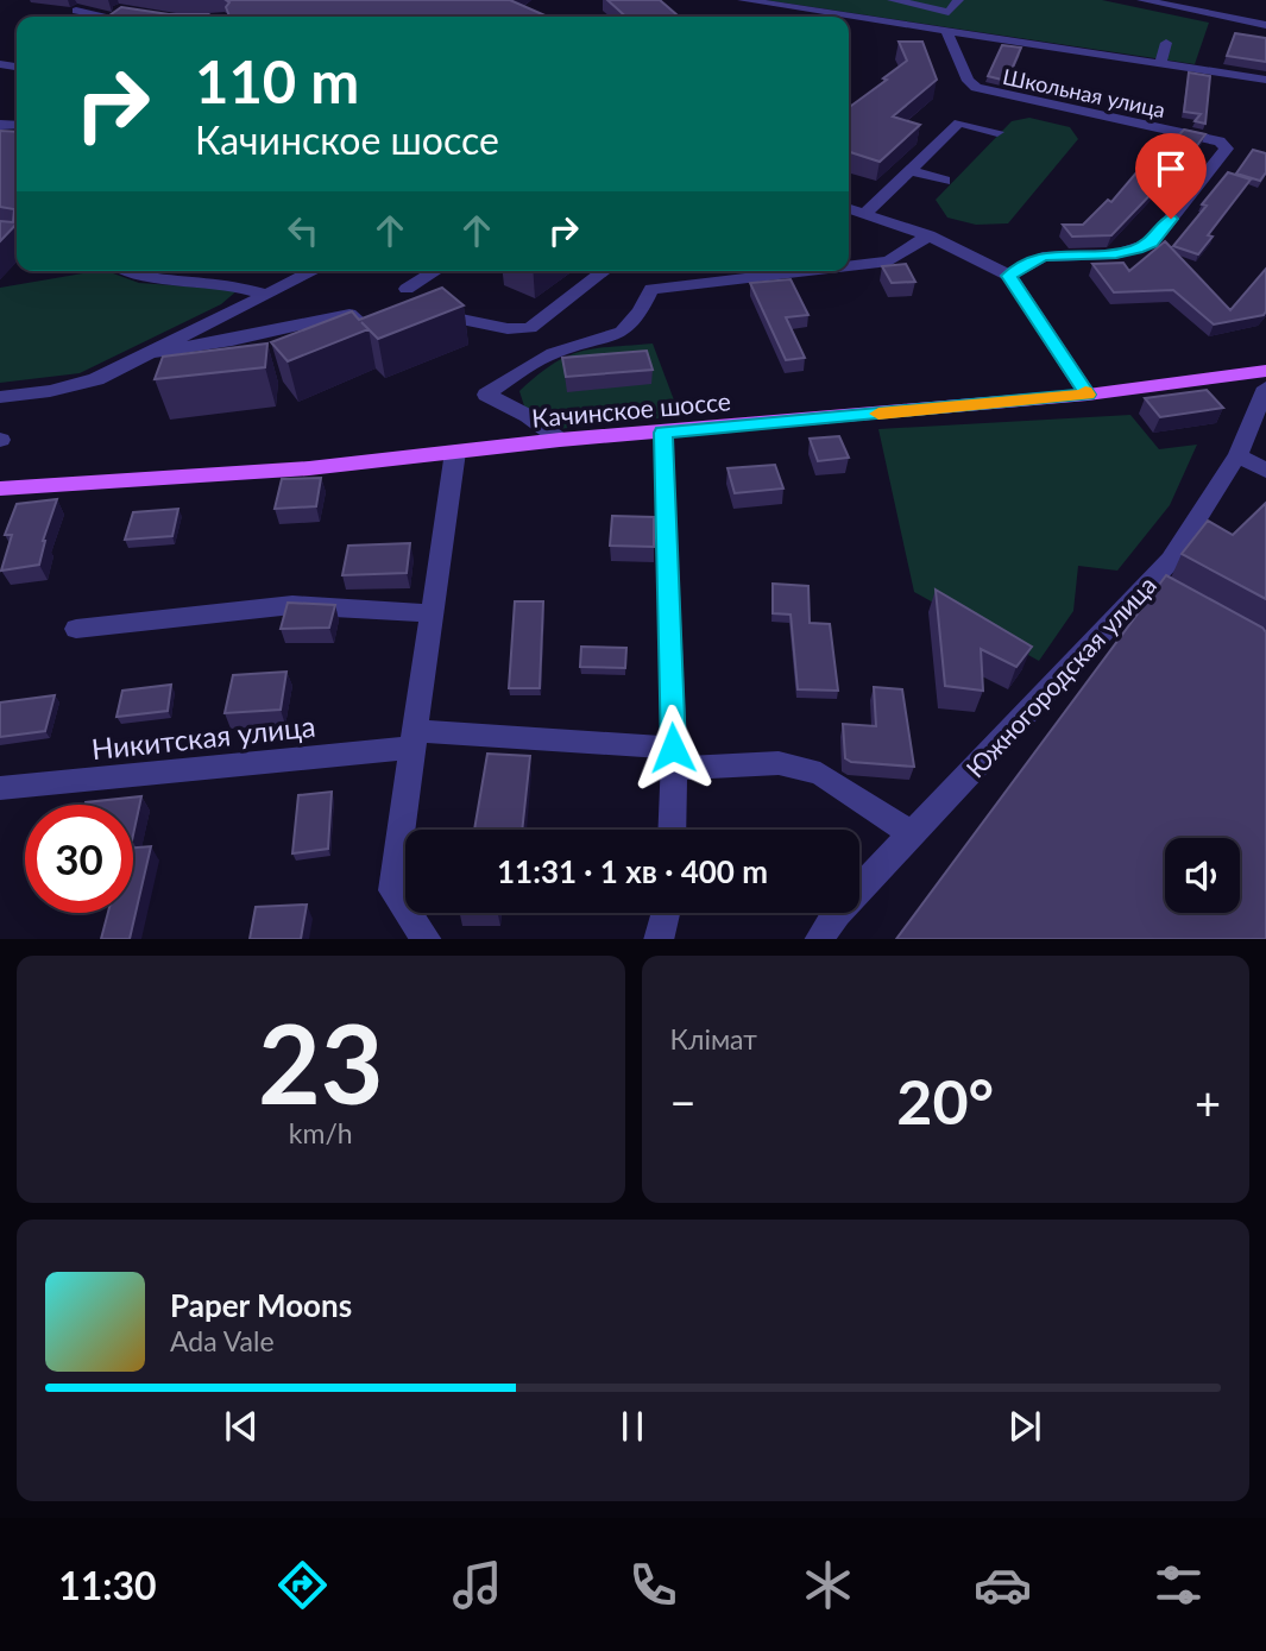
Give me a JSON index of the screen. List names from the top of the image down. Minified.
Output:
{"streets":{"main road":["Качинское шоссе"],"street":["Школьная улица","Южногородская улица","Никитская улица"]},"crossings":[["Южногородская улица","Никитская улица"]],"page":{"turn":["110 m","Качинское шоссе"],"limit":"30","trip":"11:31 · 1 хв · 400 m","tile":[["23","km/h"],"Клімат"],"heat":["−","20°","+"],"song":["Paper Moons","Ada Vale"],"tabs":"11:30"}}
